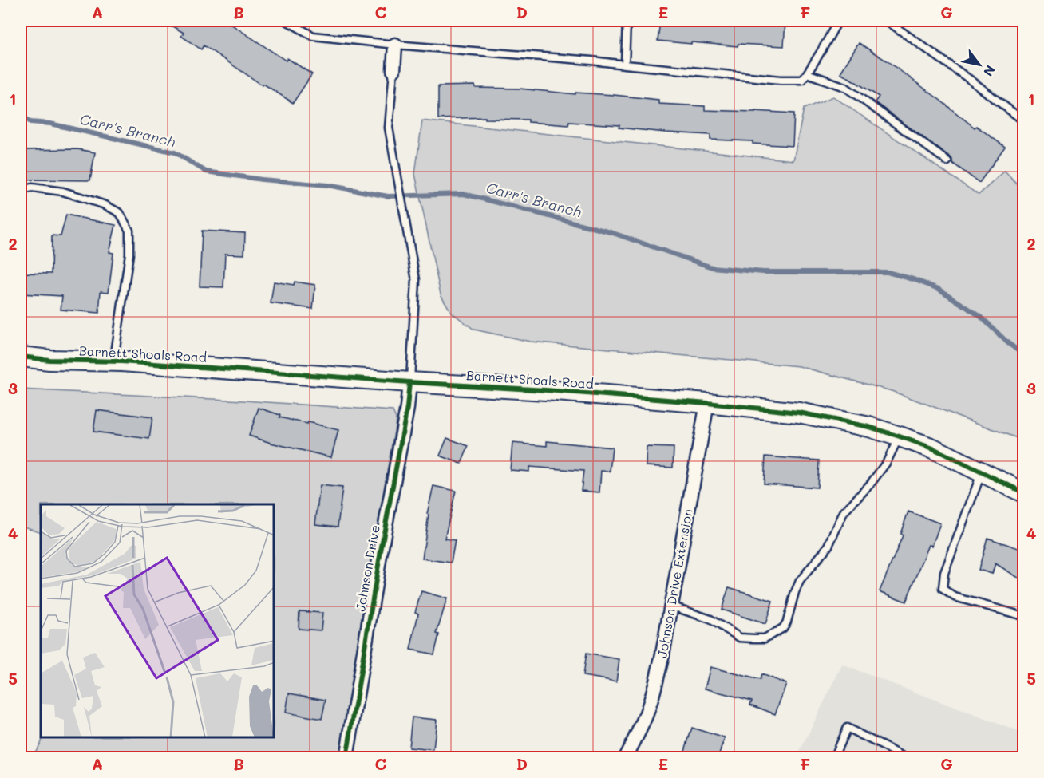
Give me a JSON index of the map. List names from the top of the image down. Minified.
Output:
{"streets":{"main road":["Barnett Shoals Road"],"street":["Johnson Drive","Johnson Drive Extension"]},"crossings":[["Barnett Shoals Road","Johnson Drive"],["Barnett Shoals Road","Johnson Drive Extension"]],"water":["Carr's Branch"],"north":"bottom right","grid":{"columns":["A","B","C","D","E","F","G"],"rows":["1","2","3","4","5"]}}
